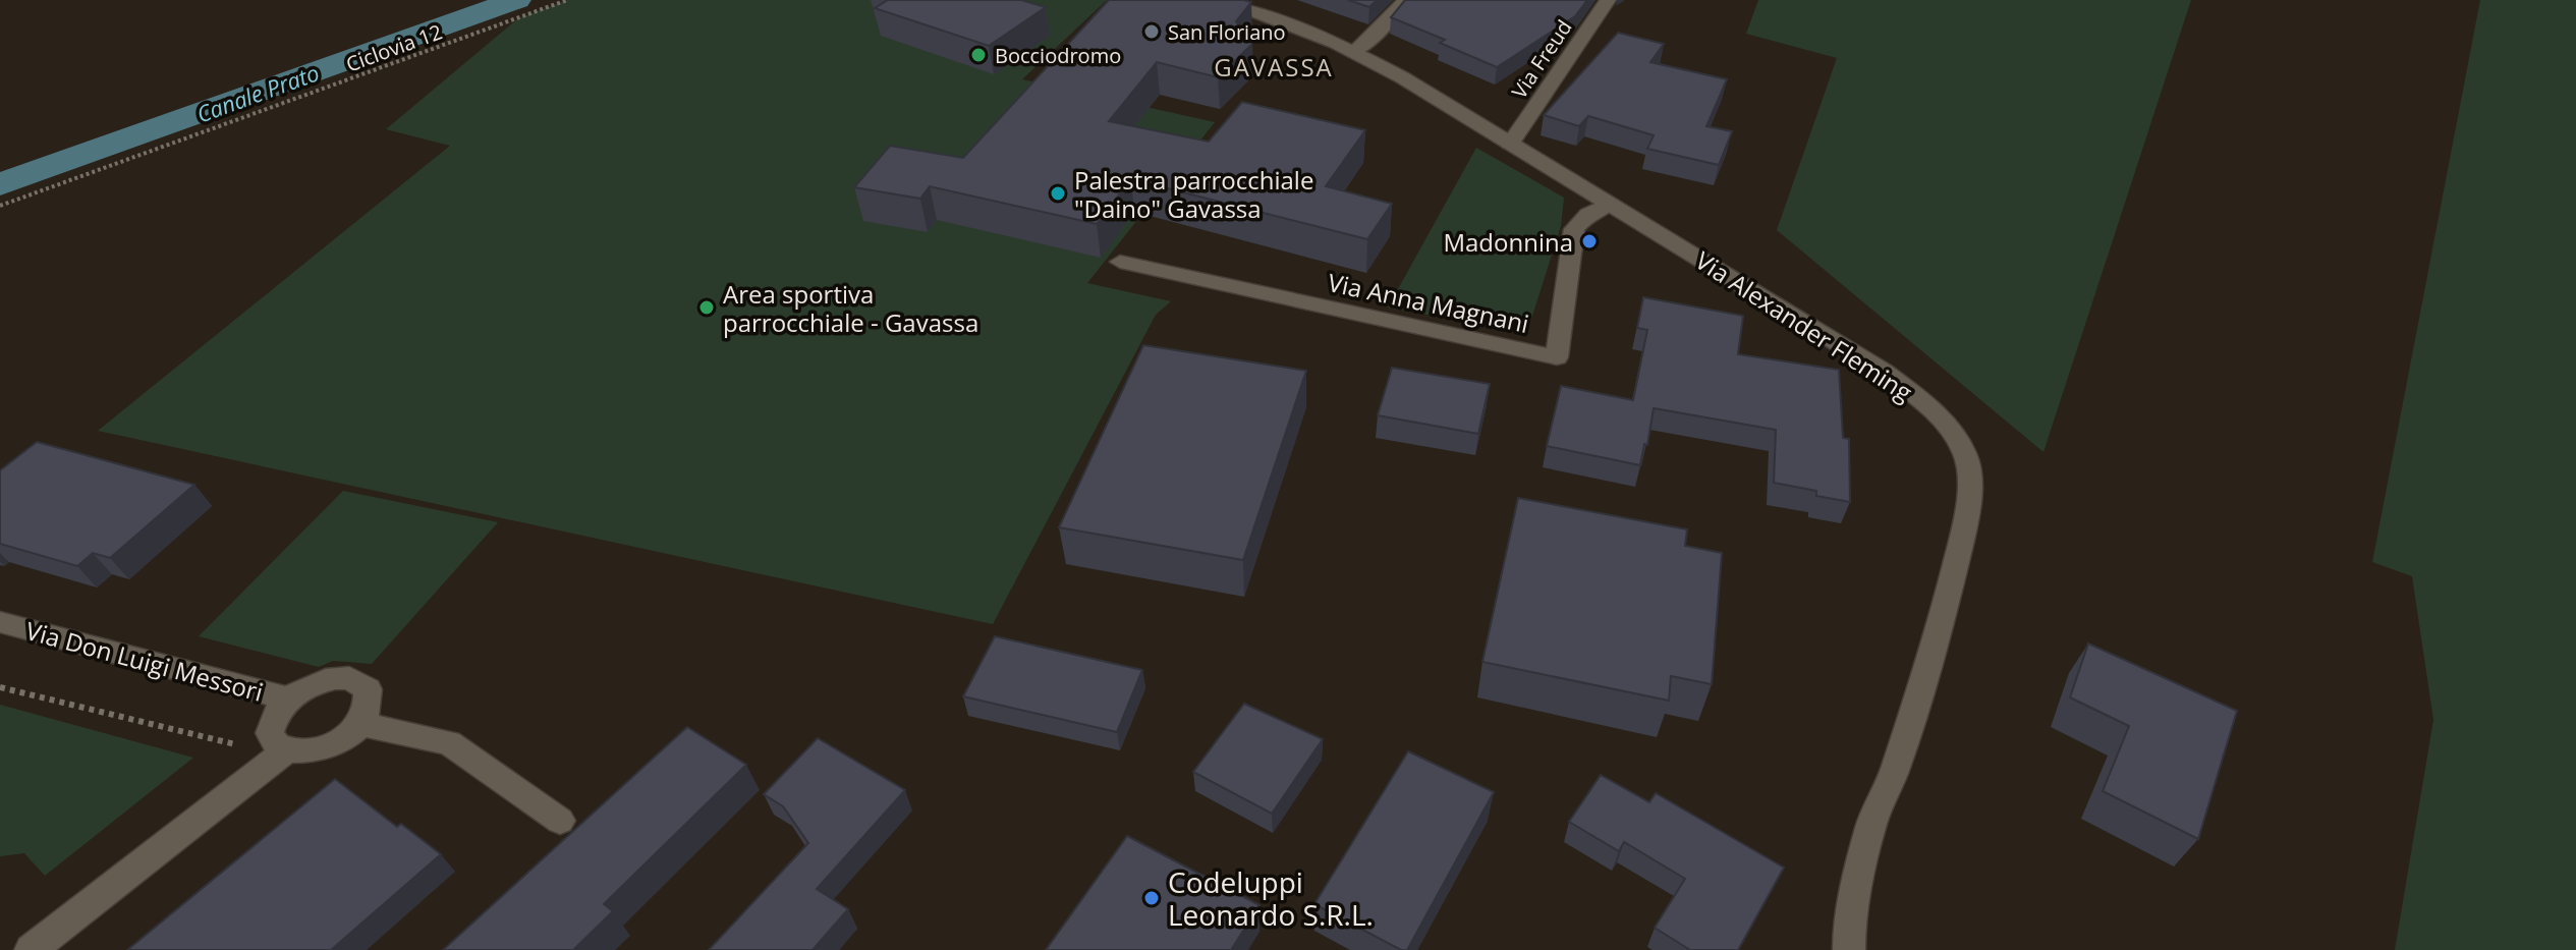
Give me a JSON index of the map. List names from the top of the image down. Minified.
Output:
{"streets":{"street":["Via Freud","Via Anna Magnani","Via Alexander Fleming","Via Don Luigi Messori"],"path":["Ciclovia 12"]},"crossings":[["Via Freud","Via Alexander Fleming"],["Via Anna Magnani","Via Alexander Fleming"]],"districts":["GAVASSA"],"water":["Canale Prato"],"places":["San Floriano","Bocciodromo","Palestra parrocchiale \"Daino\" Gavassa","Madonnina","Area sportiva parrocchiale - Gavassa","Codeluppi Leonardo S.R.L."]}
